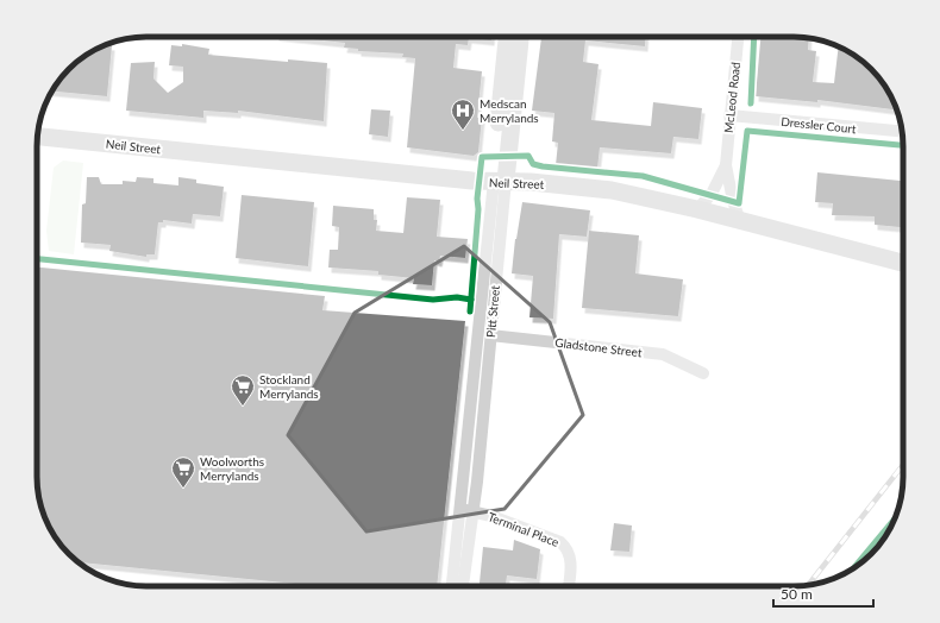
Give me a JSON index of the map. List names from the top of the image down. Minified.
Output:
{"streets":{"main road":["Neil Street","Pitt Street"],"street":["McLeod Road","Dressler Court","Gladstone Street","Terminal Place"]},"crossings":[["McLeod Road","Dressler Court"],["McLeod Road","Neil Street"],["Neil Street","Pitt Street"],["Pitt Street","Gladstone Street"],["Pitt Street","Terminal Place"]],"places":{"hospital":["Medscan Merrylands"],"supermarket":["Stockland Merrylands","Woolworths Merrylands"]},"scale_bar":"50 m"}
